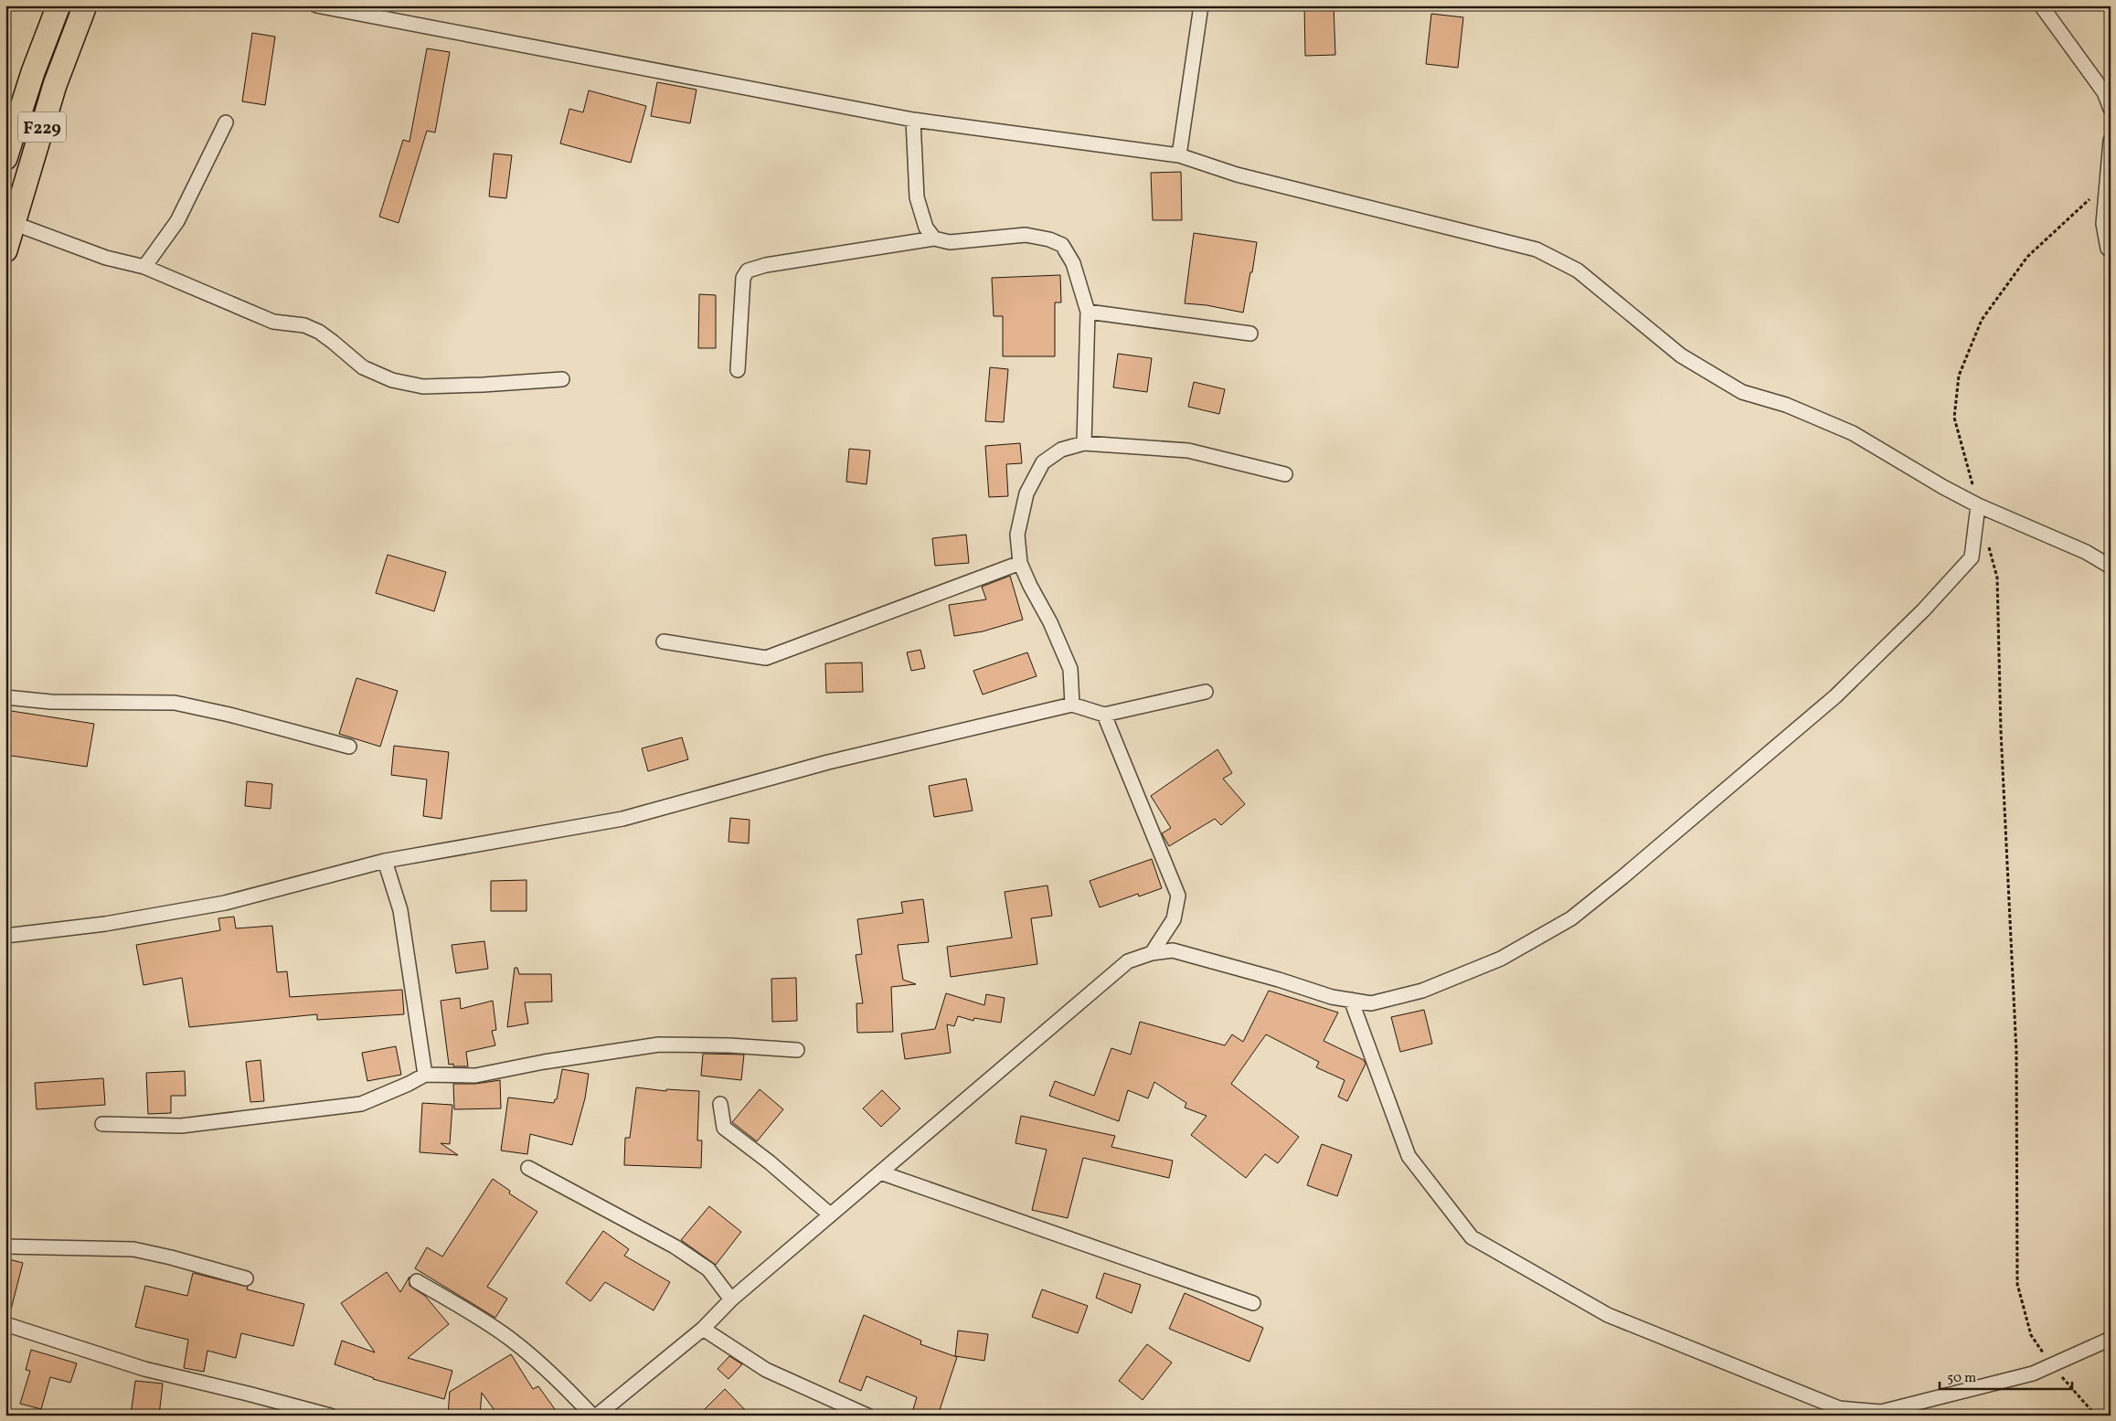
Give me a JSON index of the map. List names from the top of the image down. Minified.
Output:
{"streets":{"main road":["F229"]},"scale_bar":"50 m"}
